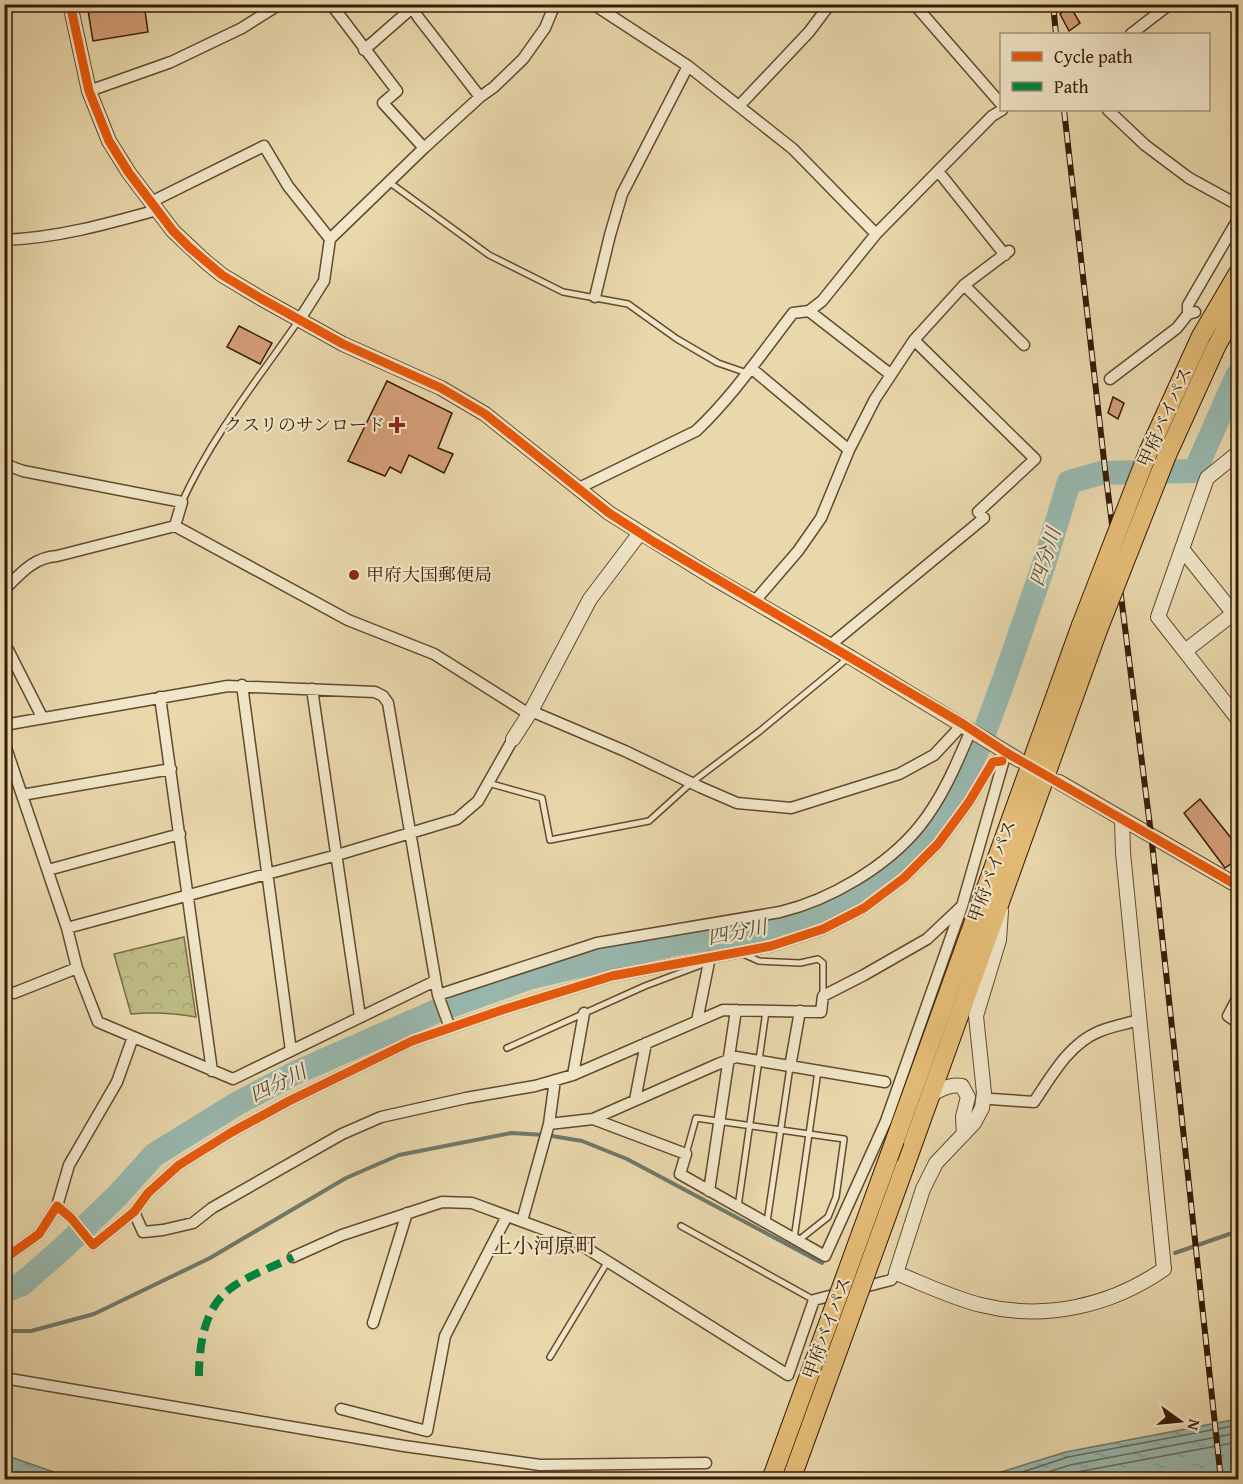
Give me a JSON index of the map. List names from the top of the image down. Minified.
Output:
{"streets":{"highway":["甲府バイパス"]},"districts":["上小河原町"],"water":["四分川"],"places":{"health":["クスリのサンロード"],"other":["甲府大国郵便局"]},"legend":["Cycle path","Path"],"north":"right"}
